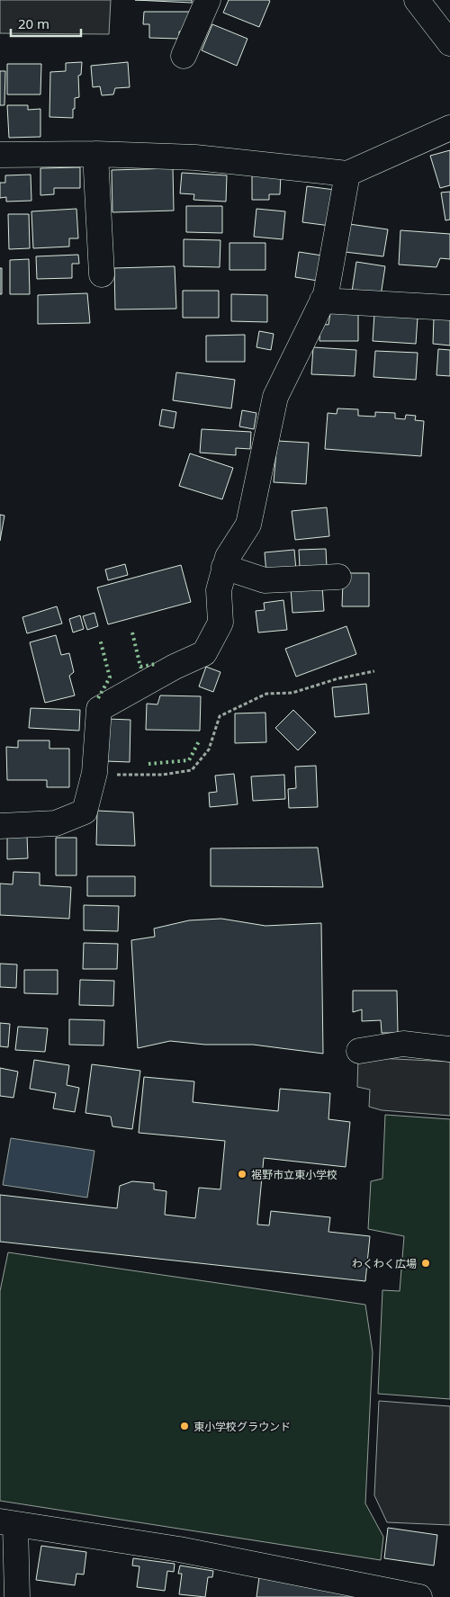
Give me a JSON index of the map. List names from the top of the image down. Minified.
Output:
{"places":["裾野市立東小学校","わくわく広場","東小学校グラウンド"],"scale_bar":"20 m"}
